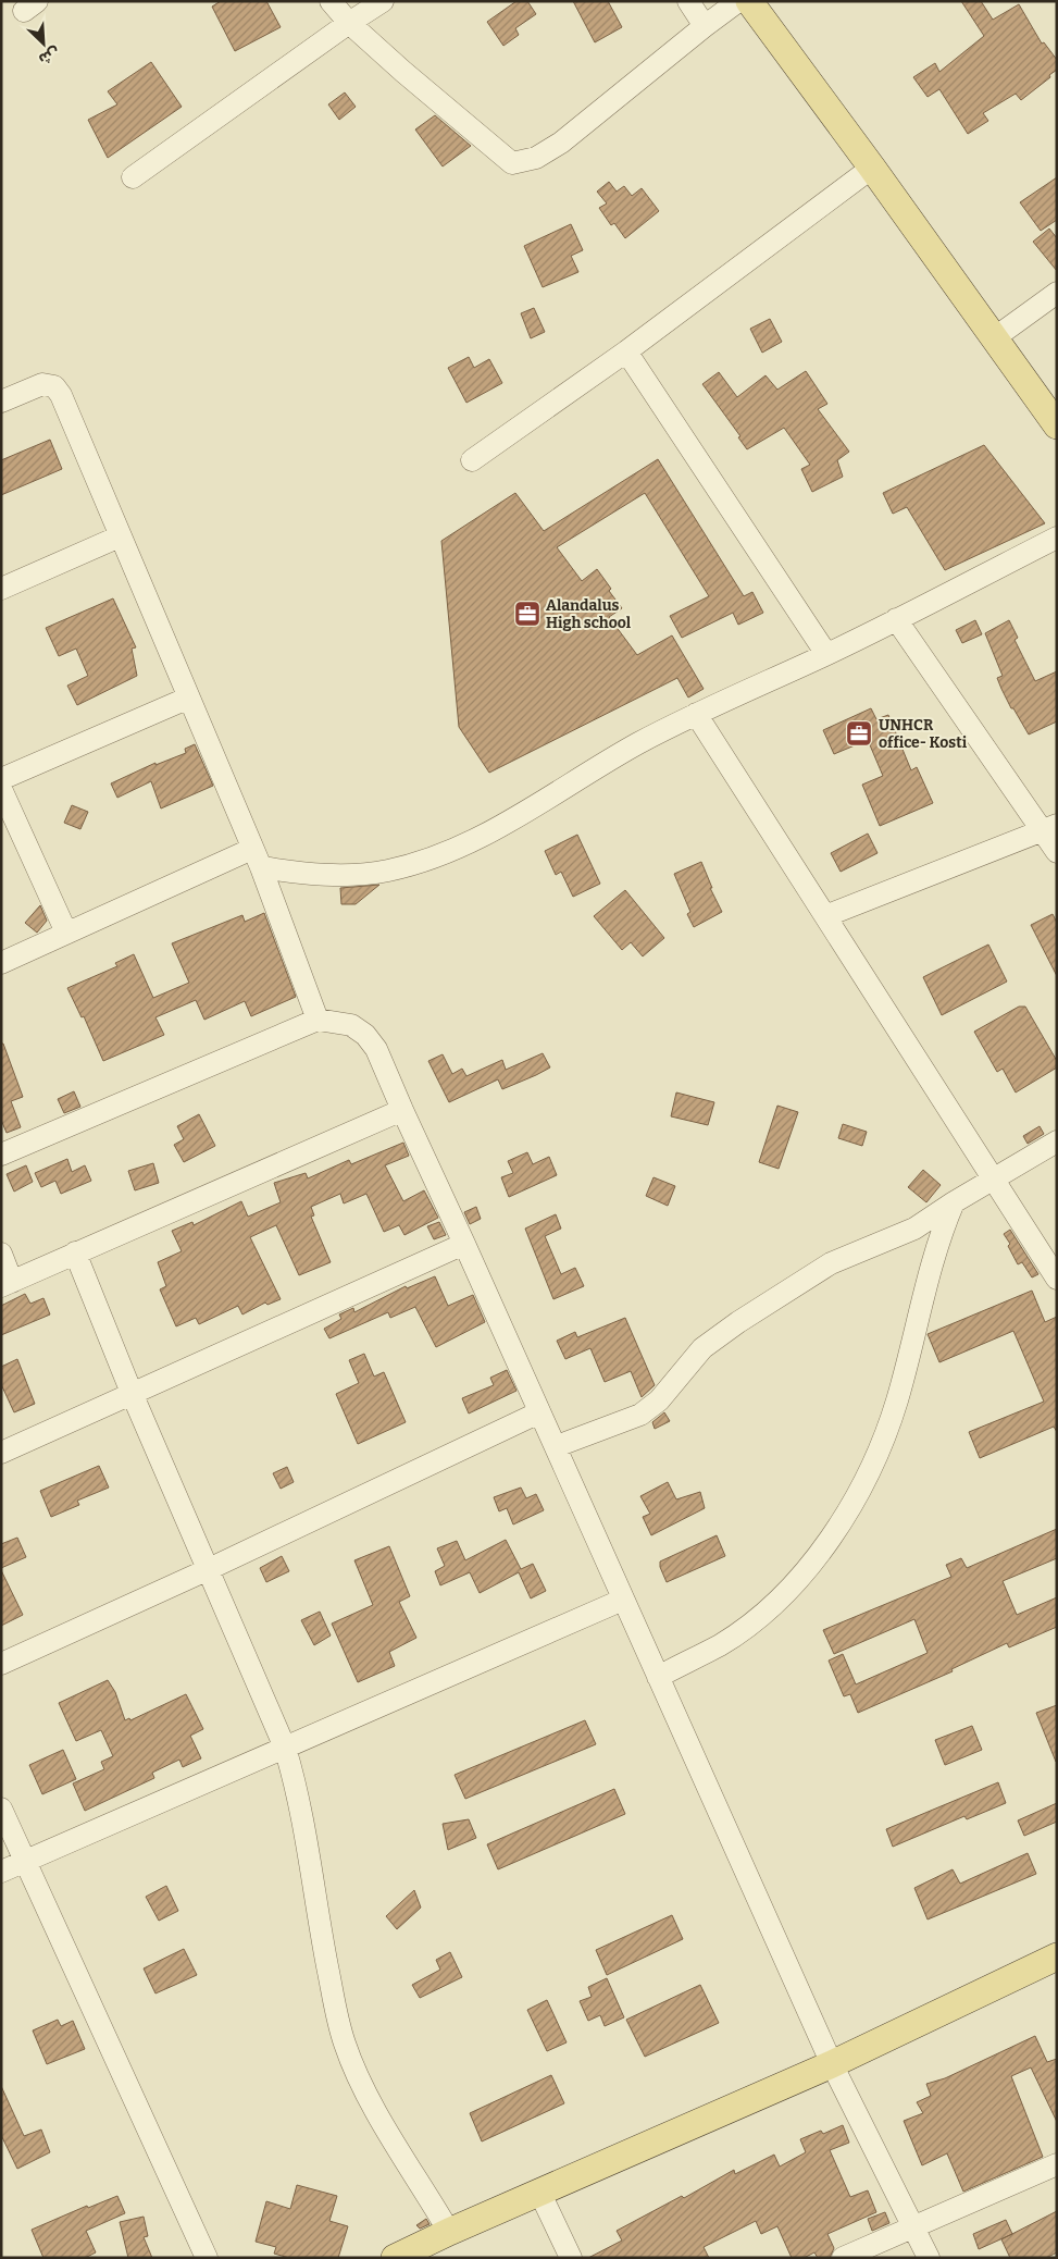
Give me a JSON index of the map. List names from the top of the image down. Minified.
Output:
{"places":{"office":["Alandalus High school","UNHCR office- Kosti"]},"north":"bottom right"}
